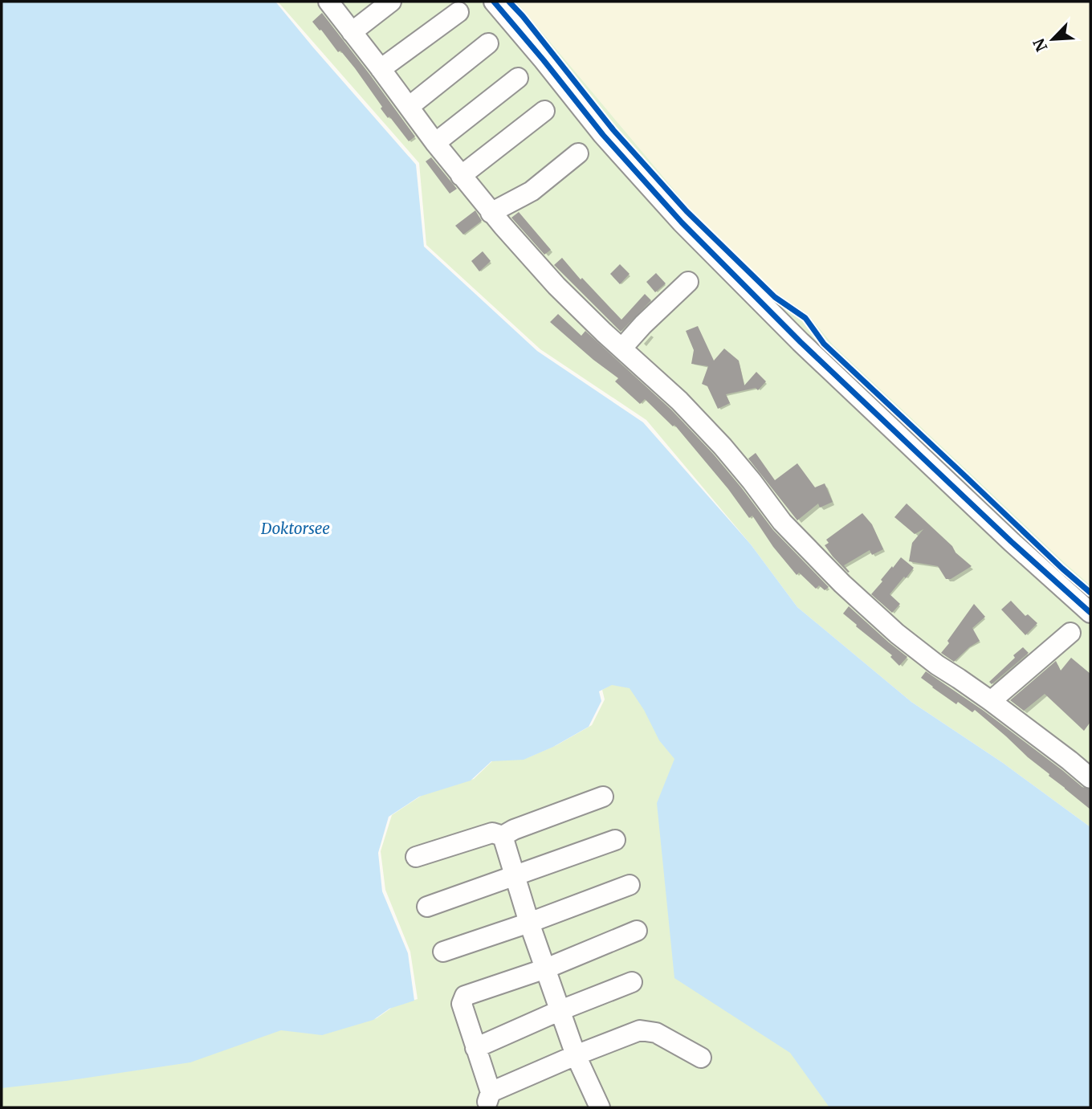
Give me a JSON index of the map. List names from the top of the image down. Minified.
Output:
{"water":["Doktorsee"],"north":"bottom left"}
